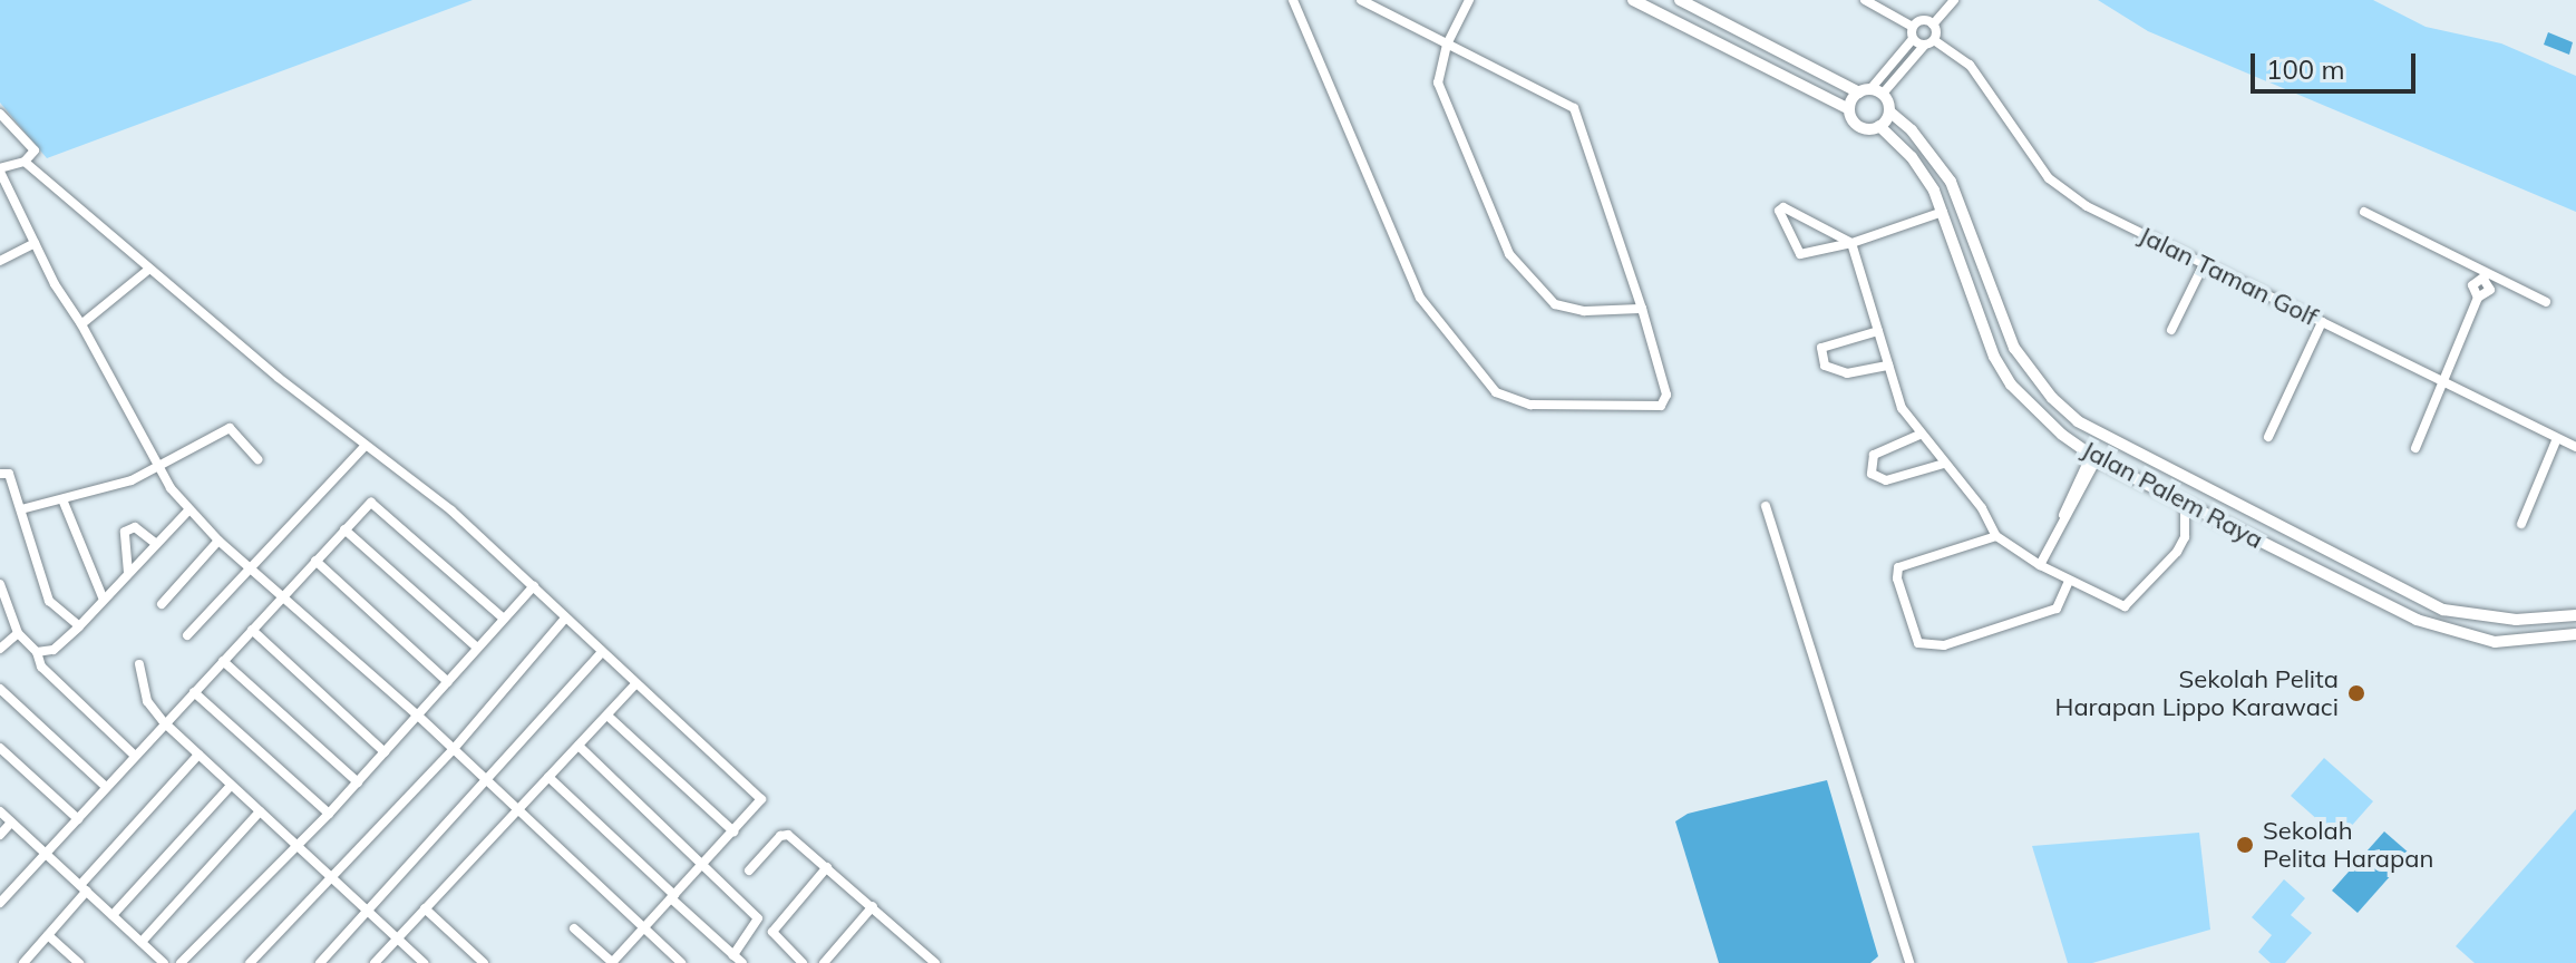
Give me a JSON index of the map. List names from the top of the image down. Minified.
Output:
{"streets":{"street":["Jalan Taman Golf","Jalan Palem Raya"]},"places":["Sekolah Pelita Harapan Lippo Karawaci","Sekolah Pelita Harapan"],"scale_bar":"100 m"}
